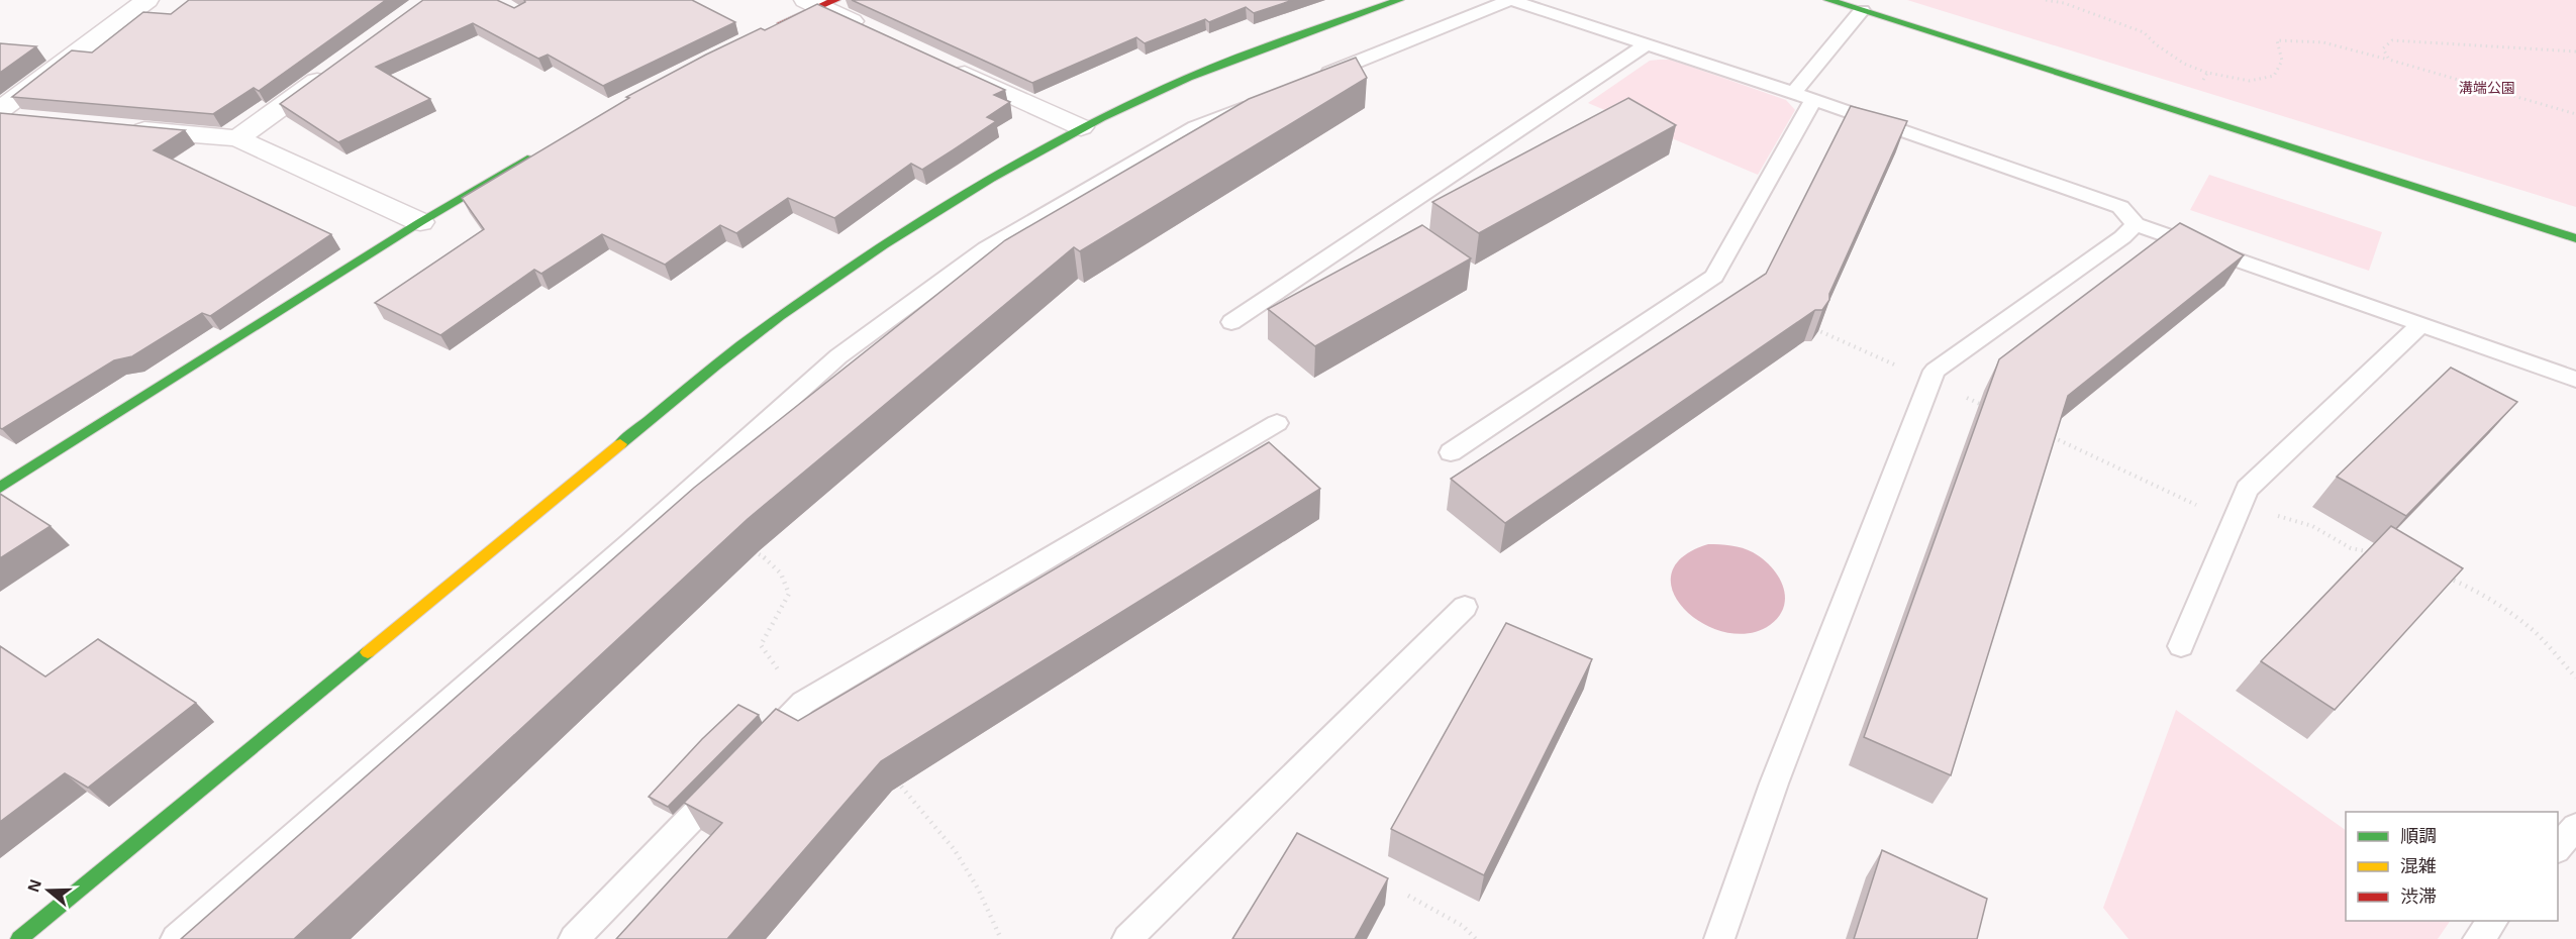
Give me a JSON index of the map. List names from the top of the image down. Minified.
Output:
{"parks":["溝端公園"],"legend":["順調","混雑","渋滞"],"north":"left"}
